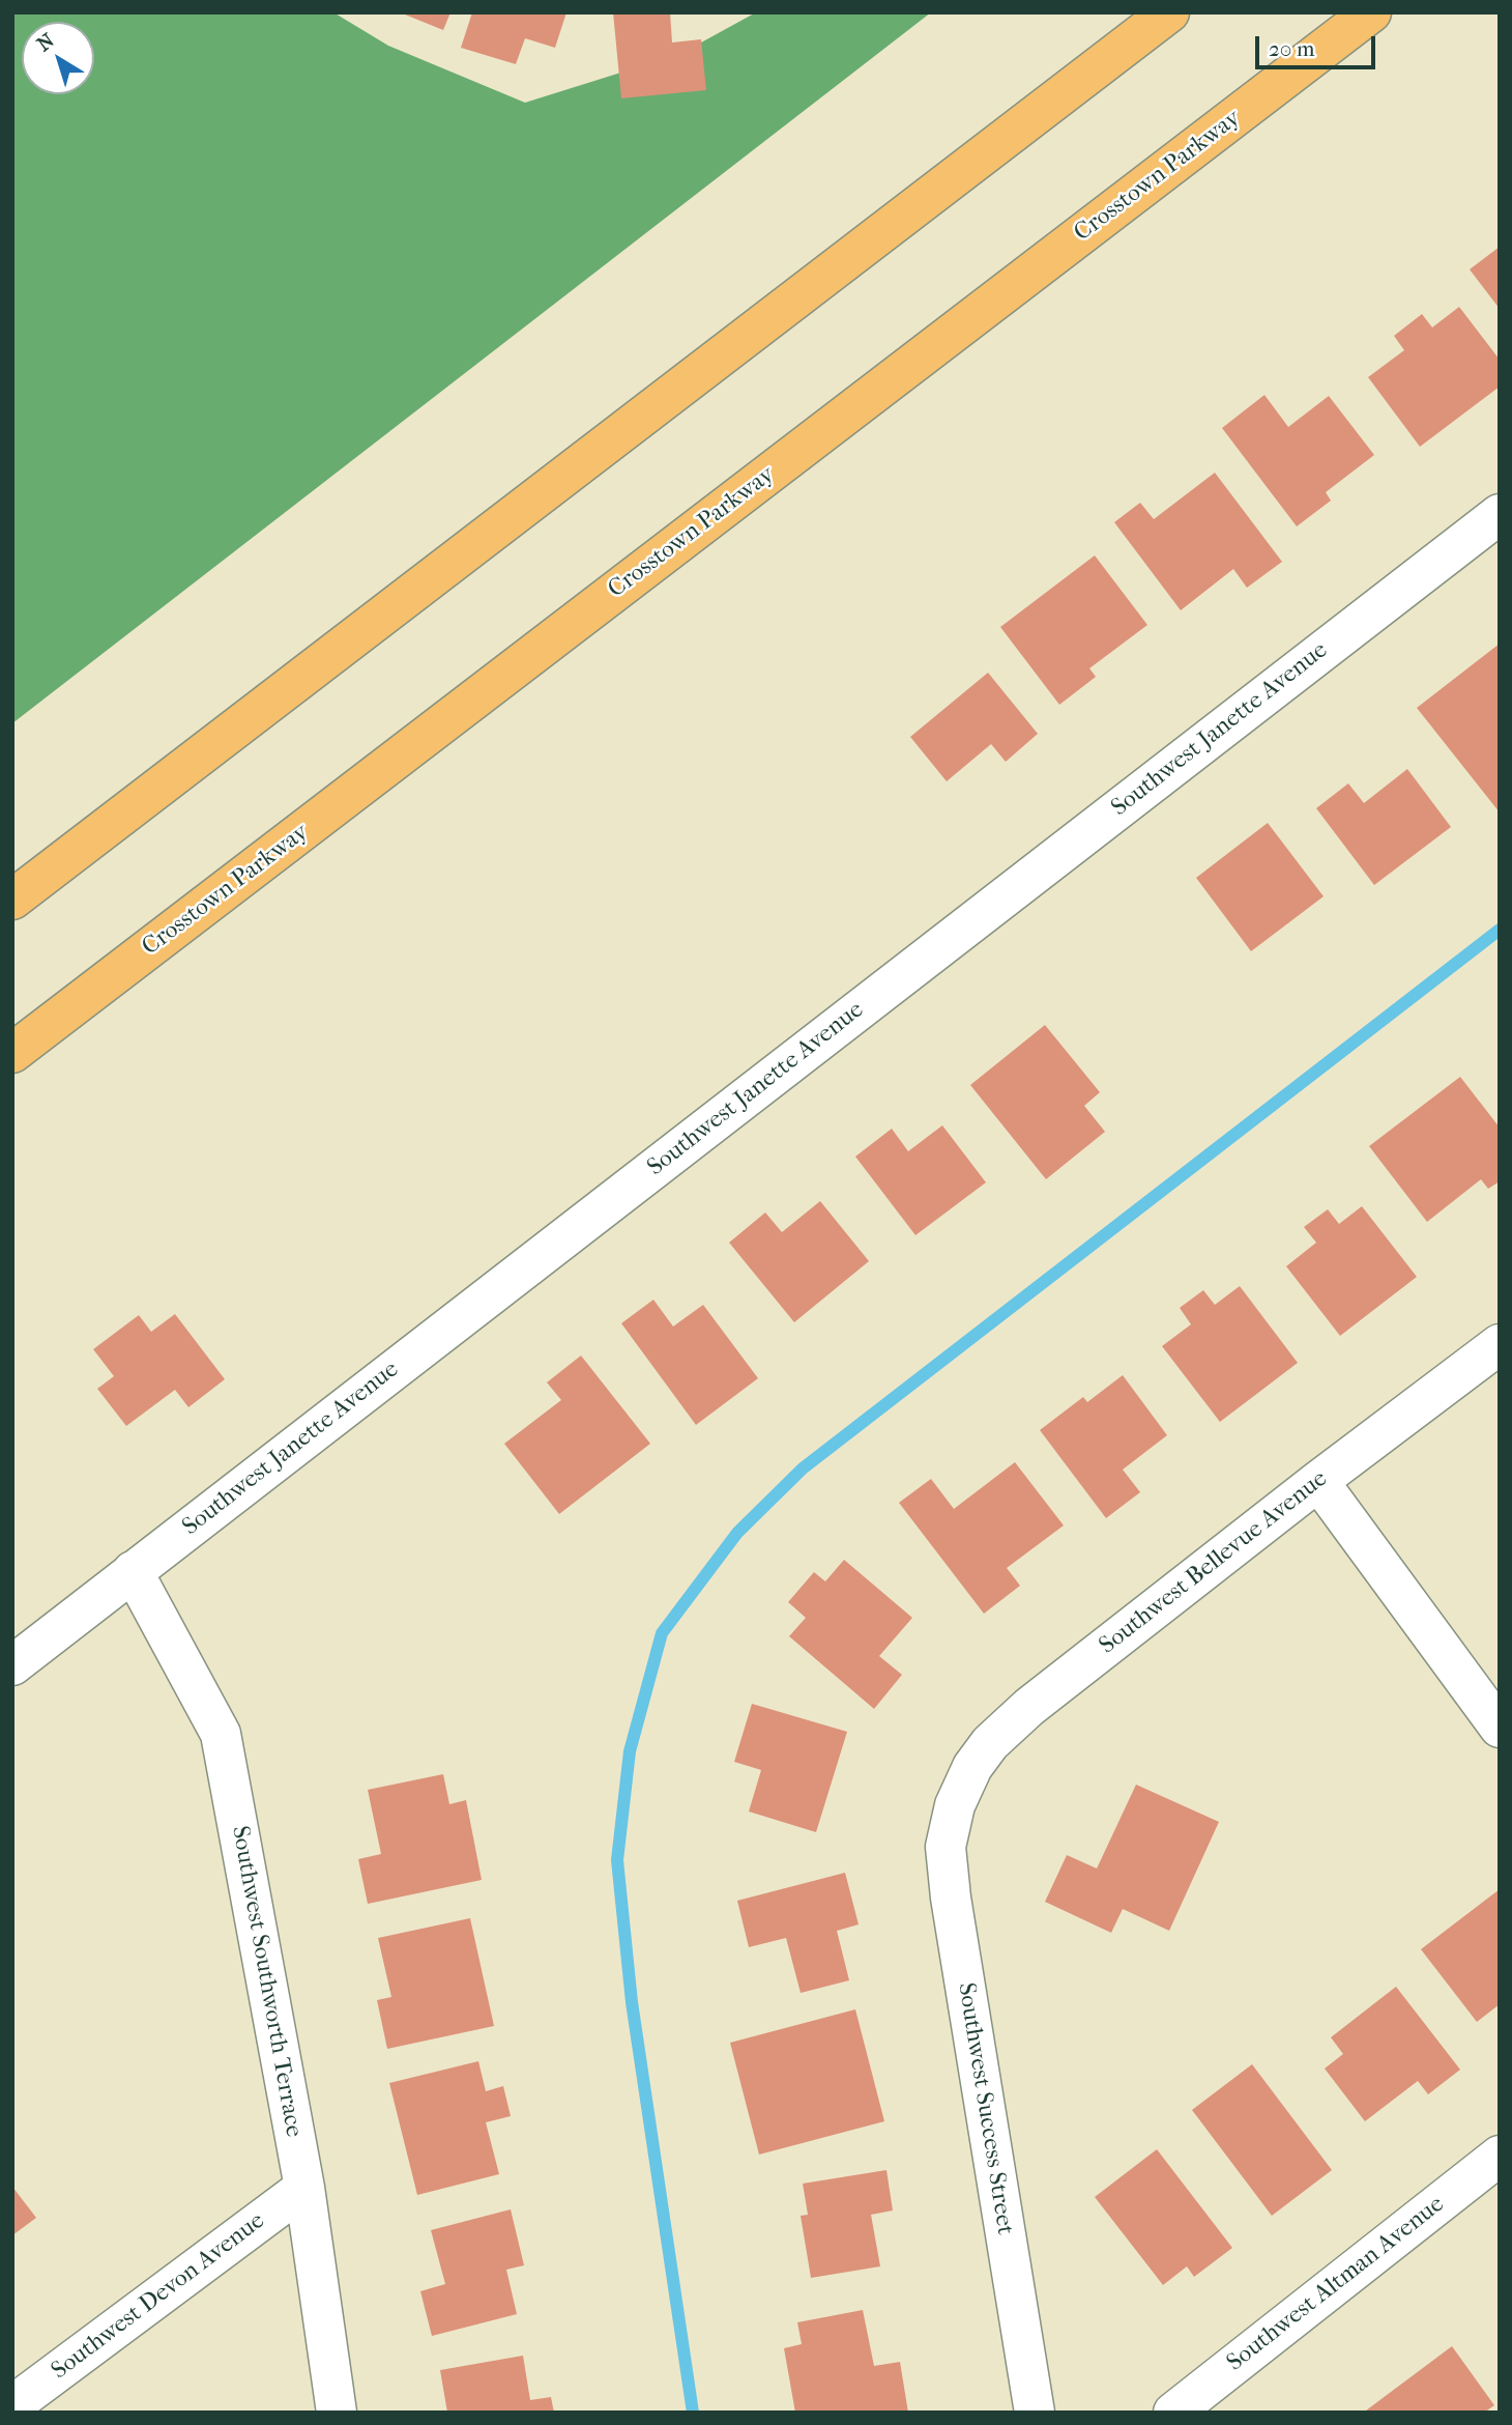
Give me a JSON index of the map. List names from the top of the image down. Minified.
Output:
{"streets":{"main road":["Crosstown Parkway"],"street":["Southwest Janette Avenue","Southwest Bellevue Avenue","Southwest Southworth Terrace","Southwest Success Street","Southwest Altman Avenue","Southwest Devon Avenue"]},"crossings":[["Southwest Janette Avenue","Southwest Southworth Terrace"],["Southwest Bellevue Avenue","Southwest Success Street"],["Southwest Southworth Terrace","Southwest Devon Avenue"]],"scale_bar":"20 m","north":"top left"}
